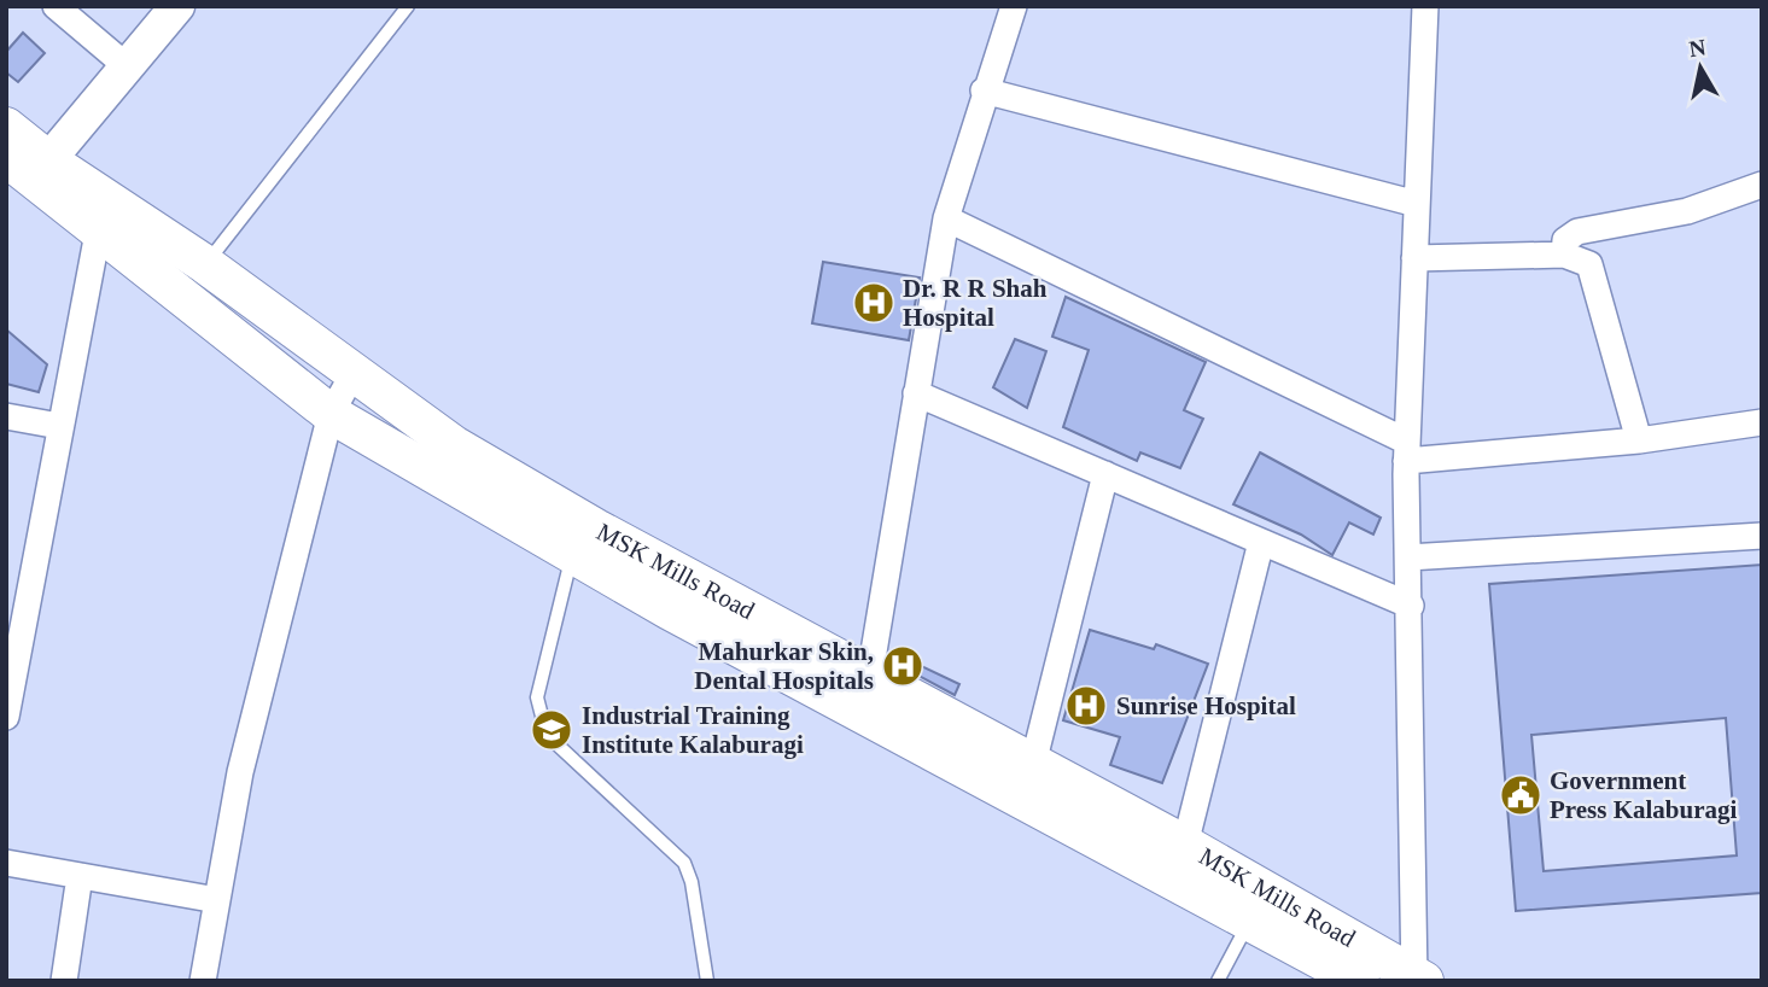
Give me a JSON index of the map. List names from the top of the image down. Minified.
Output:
{"streets":{"main road":["MSK Mills Road"]},"places":{"hospital":["Dr. R R Shah Hospital","Mahurkar Skin, Dental Hospitals","Sunrise Hospital"],"school or university":["Industrial Training Institute Kalaburagi"],"public building":["Government Press Kalaburagi"]},"north":"top"}
